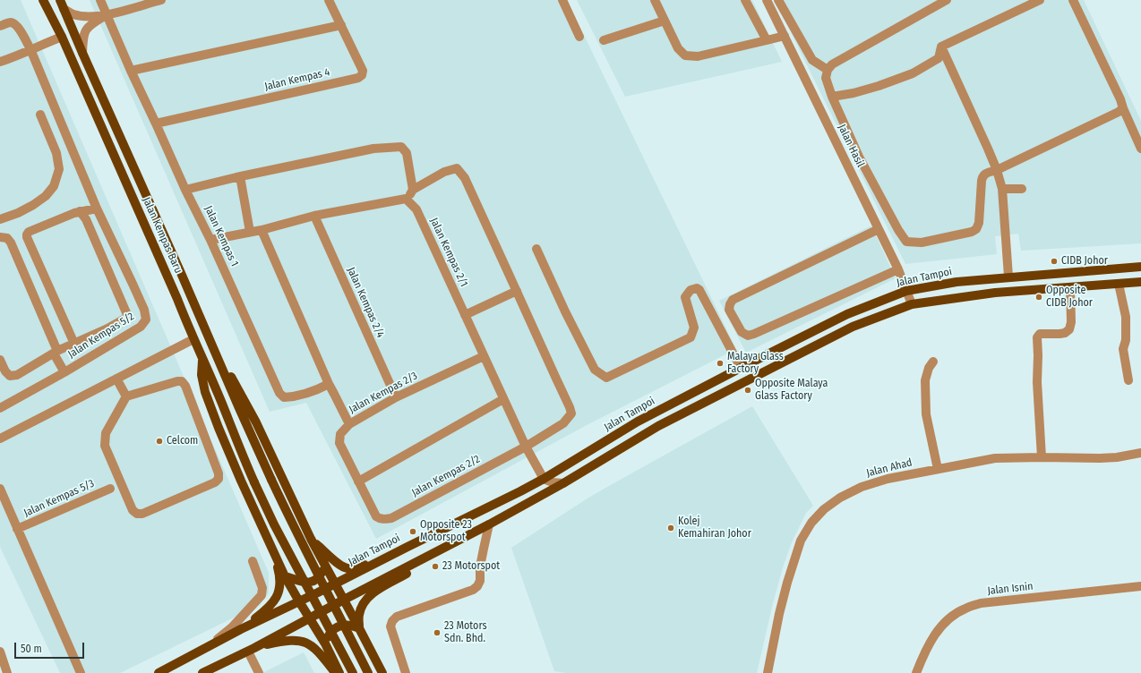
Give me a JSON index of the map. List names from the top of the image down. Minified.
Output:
{"streets":{"main road":["Jalan Kempas Baru","Jalan Tampoi"],"street":["Jalan Kempas 4","Jalan Hasil","Jalan Kempas 1","Jalan Kempas 2/1","Jalan Kempas 2/4","Jalan Kempas 5/2","Jalan Kempas 2/3","Jalan Ahad","Jalan Kempas 2/2","Jalan Kempas 5/3","Jalan Isnin"]},"crossings":[["Jalan Kempas 4","Jalan Kempas 1"],["Jalan Hasil","Jalan Tampoi"],["Jalan Kempas 2/1","Jalan Tampoi"],["Jalan Kempas 2/1","Jalan Kempas 2/3"],["Jalan Kempas 2/1","Jalan Kempas 2/2"],["Jalan Kempas 2/4","Jalan Kempas 2/3"],["Jalan Kempas 2/3","Jalan Kempas 2/2"]],"places":["CIDB Johor","Opposite CIDB Johor","Malaya Glass Factory","Opposite Malaya Glass Factory","Celcom","Kolej Kemahiran Johor","Opposite 23 Motorspot","23 Motorspot","23 Motors Sdn. Bhd."],"scale_bar":"50 m"}
